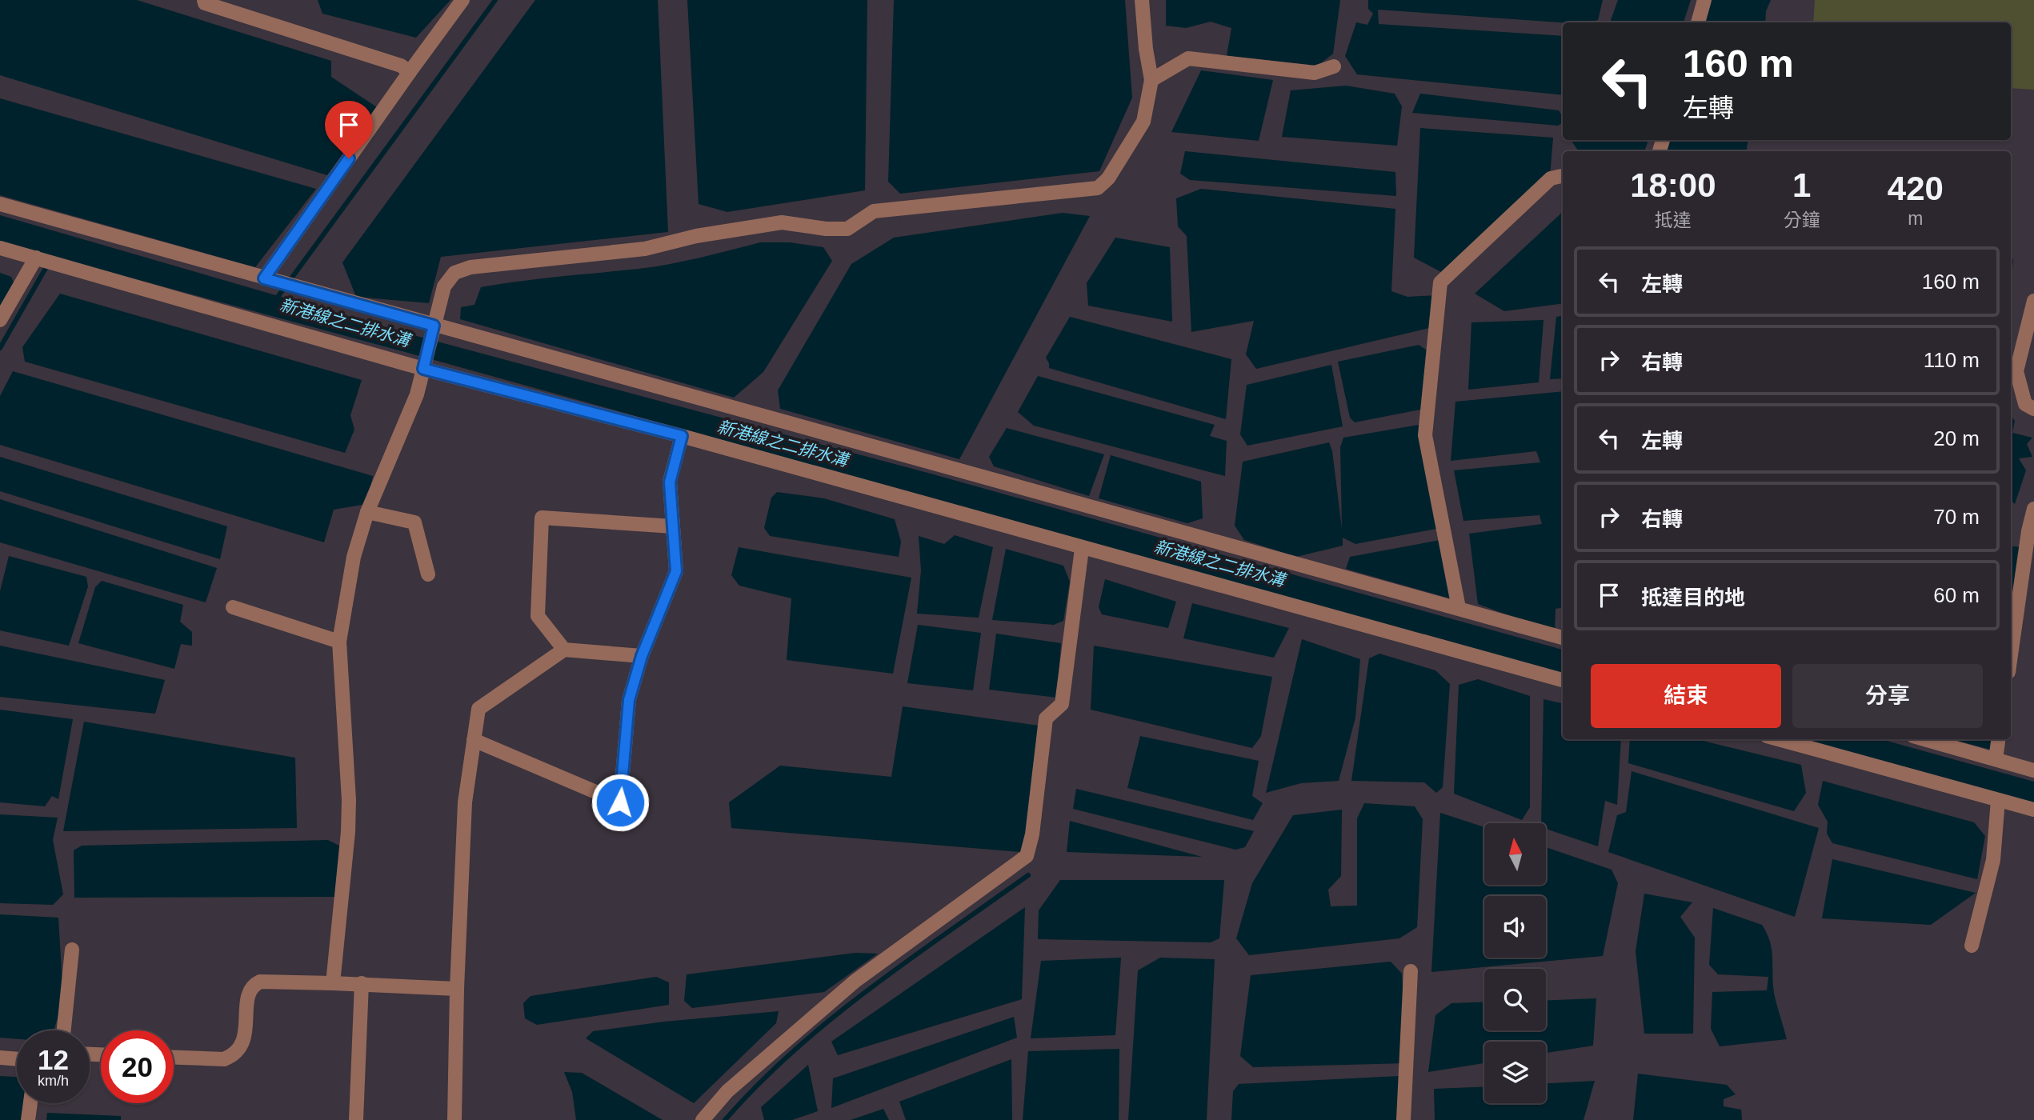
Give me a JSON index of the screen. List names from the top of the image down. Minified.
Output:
{"water":["新港線之二排水溝"],"north":"top","page":{"turn":["160 m","左轉"],"eta":["18:00","抵達","1","分鐘","420","m"],"list":[{"name":"左轉","value":"160 m"},{"name":"右轉","value":"110 m"},{"name":"左轉","value":"20 m"},{"name":"右轉","value":"70 m"},{"name":"抵達目的地","value":"60 m"}],"buttons":["結束","分享"],"speed":"12 km/h","limit":"20"}}
